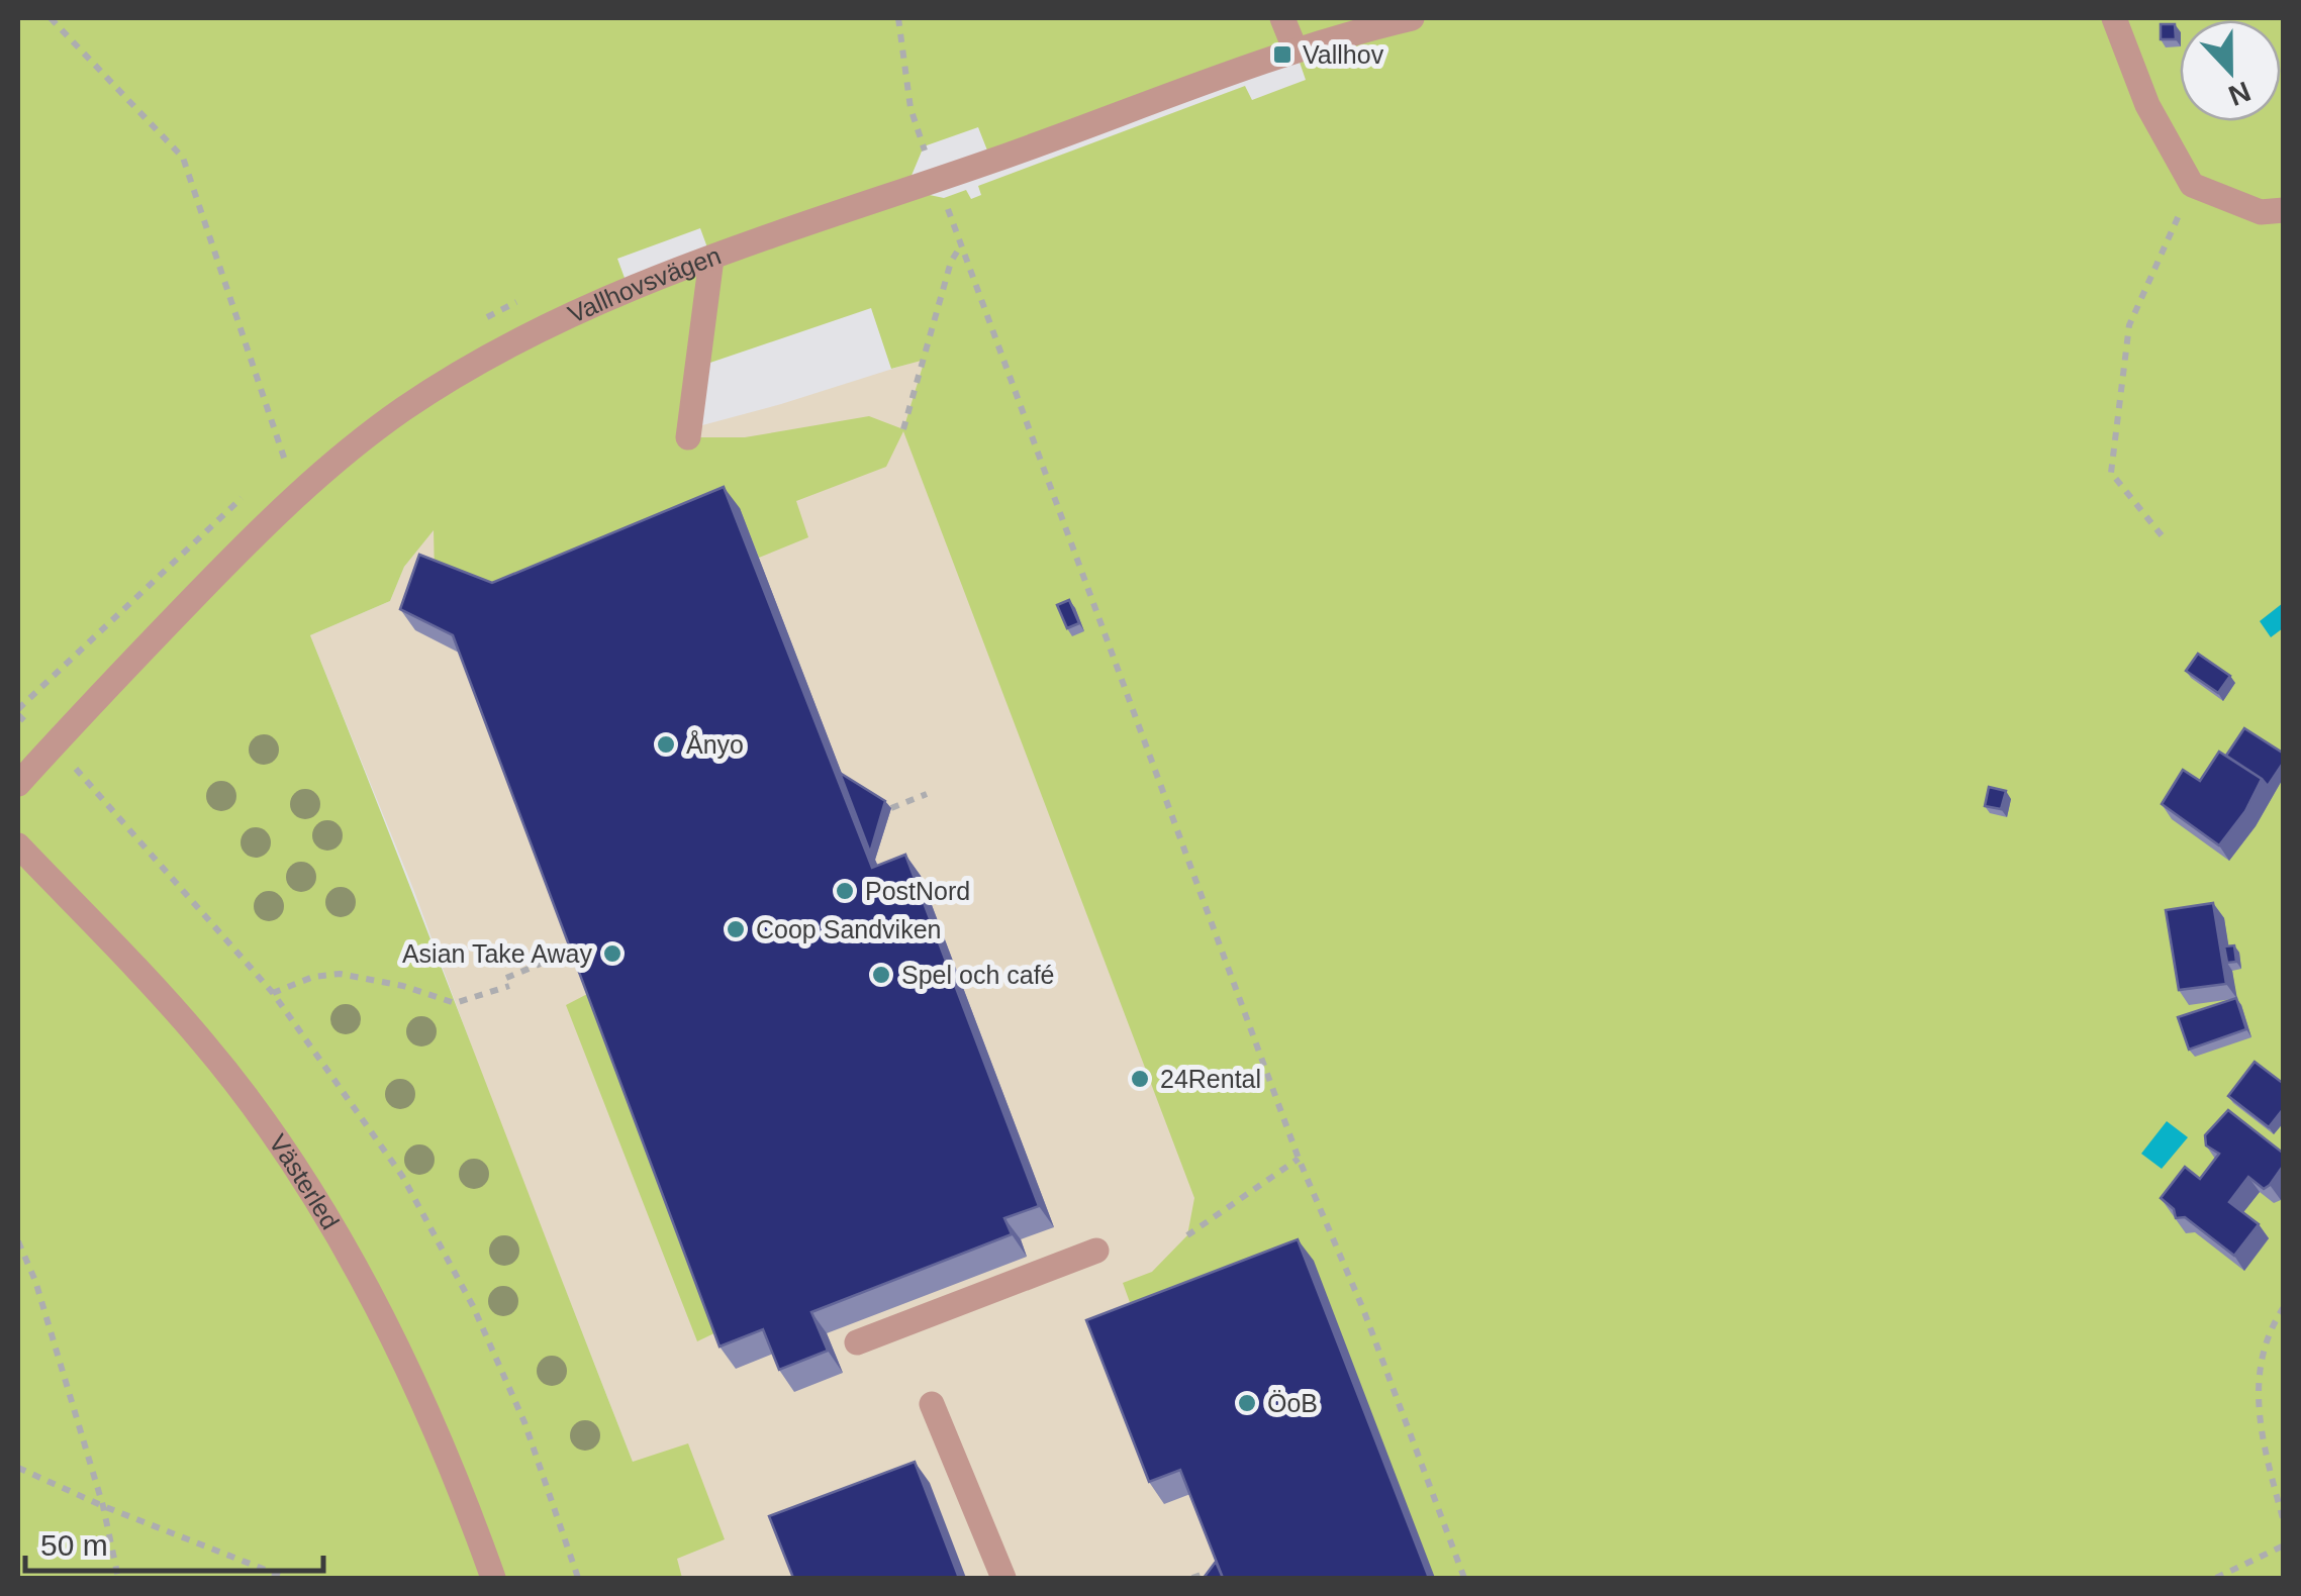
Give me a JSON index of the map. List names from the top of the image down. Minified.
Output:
{"streets":{"street":["Vallhovsvägen","Västerled"]},"places":{"transit":["Vallhov"],"other":["Ånyo","PostNord","Coop Sandviken","Asian Take Away","Spel och café","24Rental","ÖoB"]},"scale_bar":"50 m","north":"bottom"}
